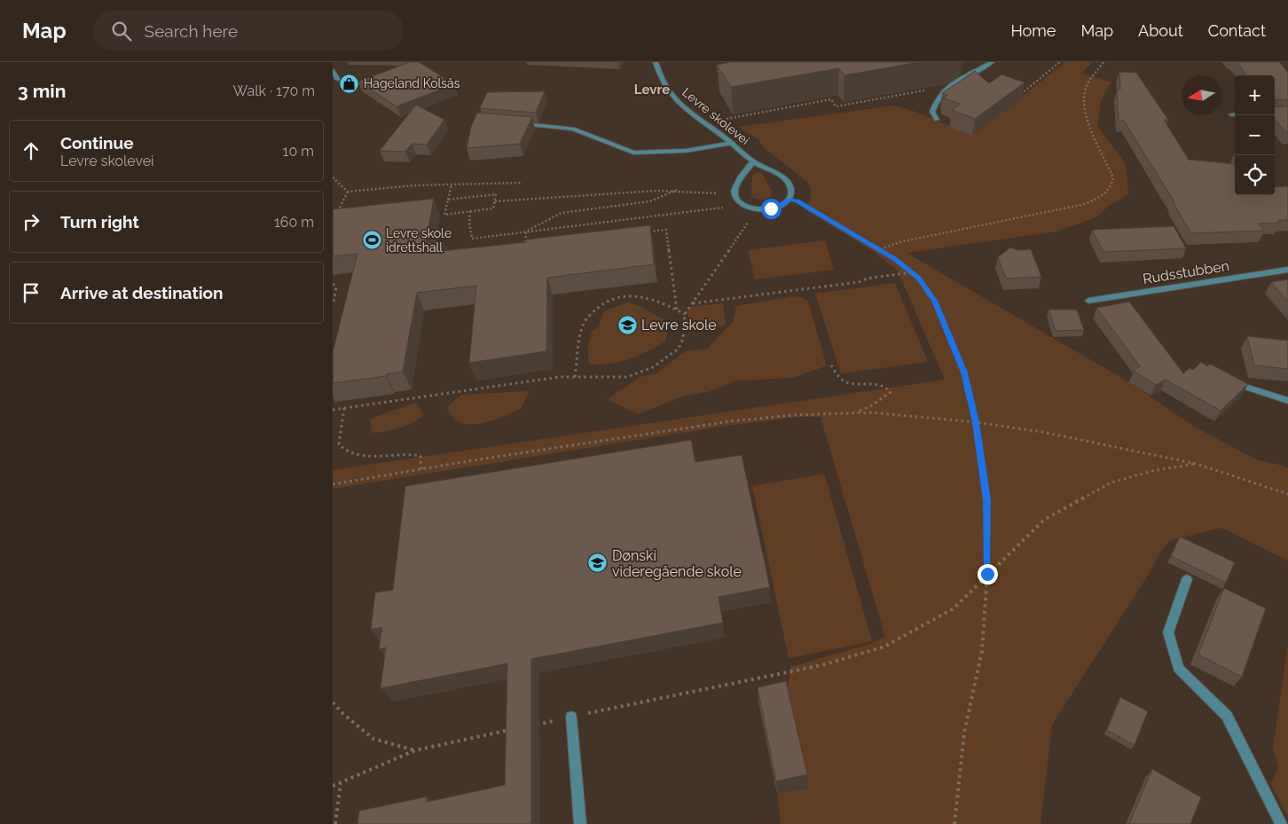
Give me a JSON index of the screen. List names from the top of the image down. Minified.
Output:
{"streets":{"street":["Levre skolevei","Rudsstubben"]},"districts":["Levre"],"places":{"shop":["Hageland Kolsås"],"sports":["Levre skole idrettshall"],"school or university":["Levre skole","Dønski videregående skole"]},"north":"left","page":{"header":"Map","search":"Search here","nav":["Home","Map","About","Contact"],"heading":["3 min","Walk · 170 m"],"map_buttons":["+","−"],"list":[["Continue","Levre skolevei","10 m"],["Turn right","160 m"],"Arrive at destination"]}}
